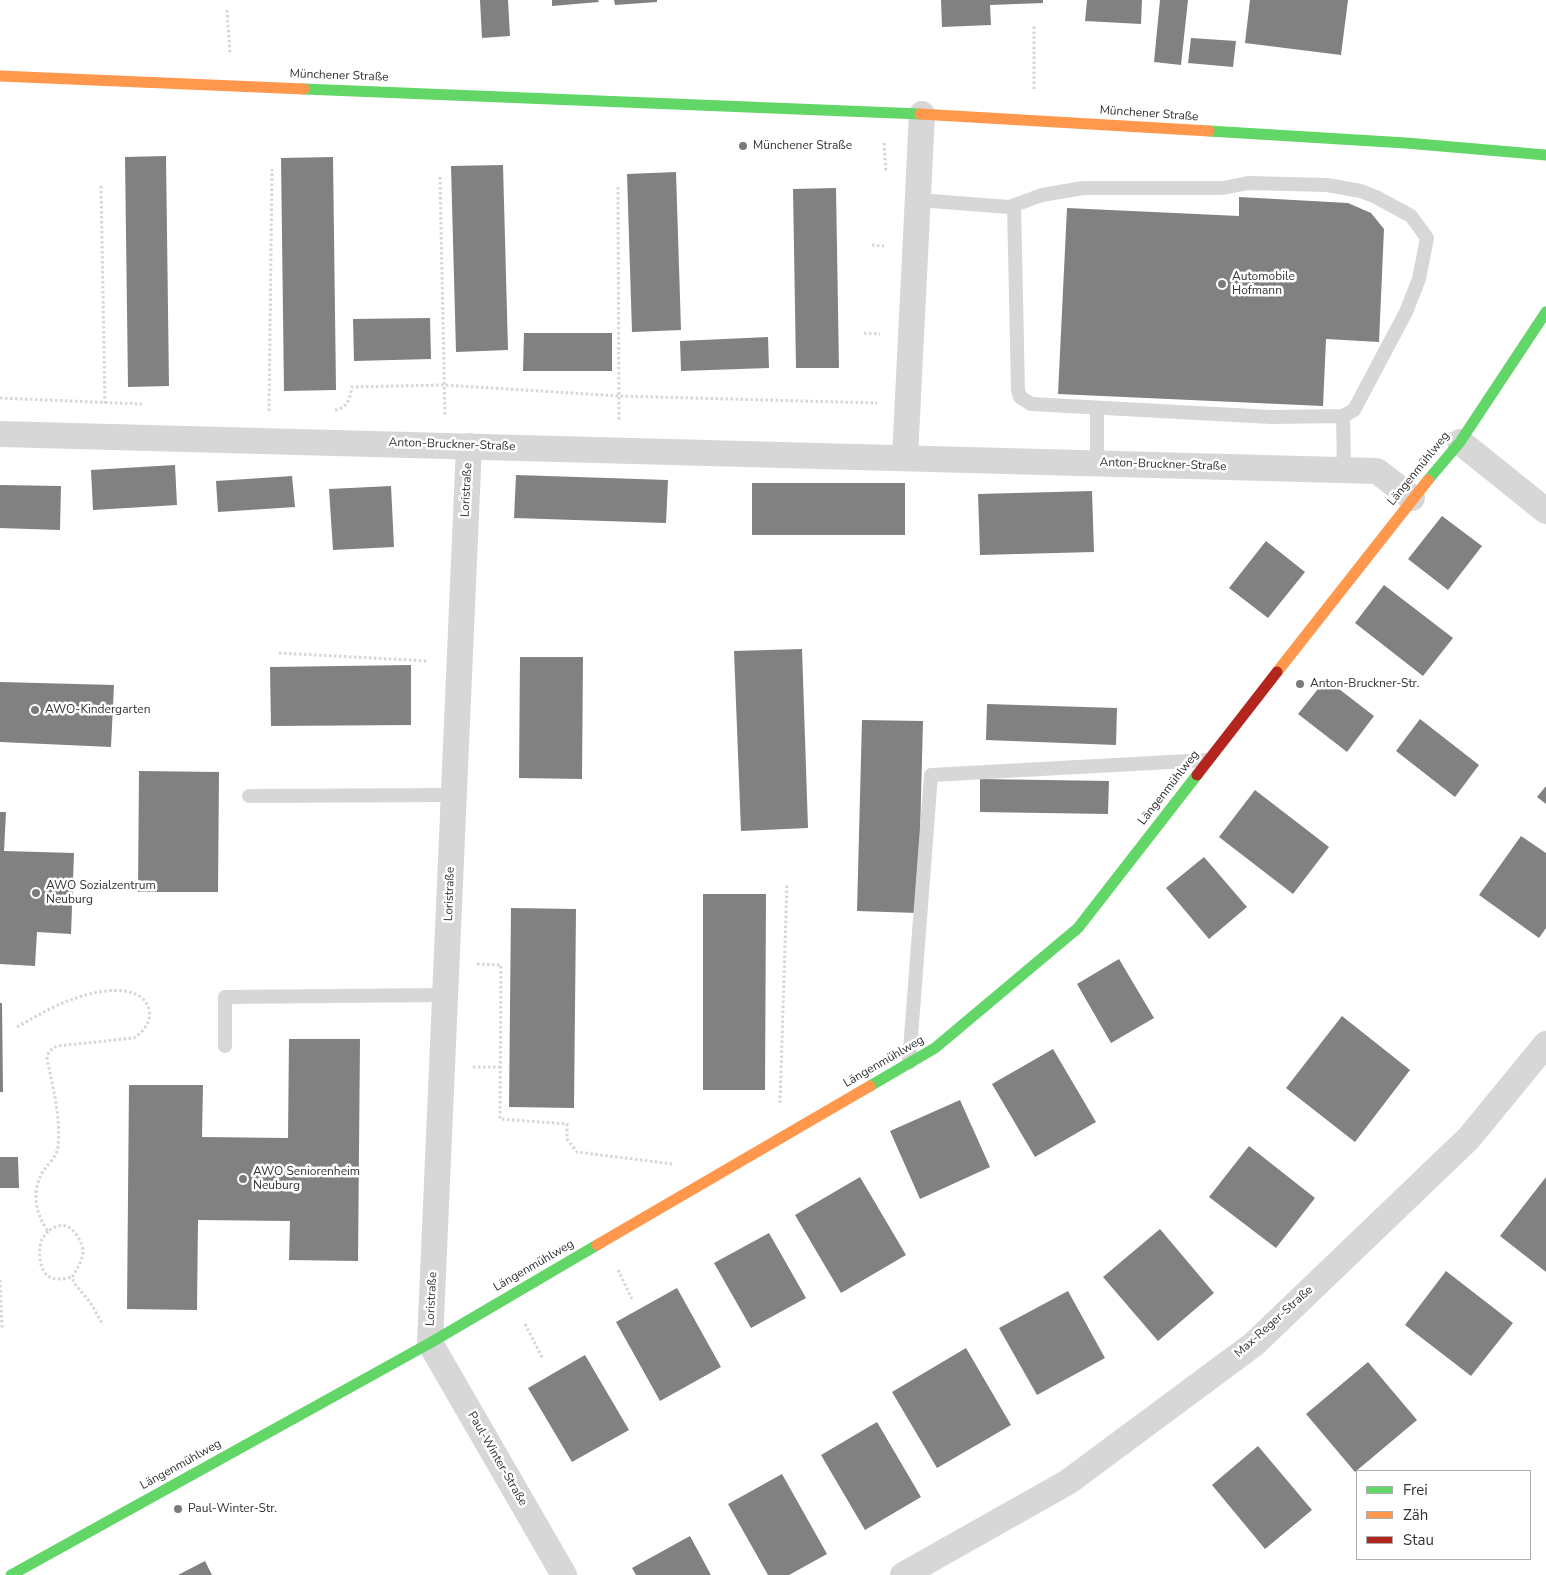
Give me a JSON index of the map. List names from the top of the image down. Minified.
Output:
{"streets":{"street":["Münchener Straße","Anton-Bruckner-Straße","Längenmühlweg","Loristraße","Max-Reger-Straße","Paul-Winter-Straße"]},"crossings":[["Anton-Bruckner-Straße","Längenmühlweg"],["Anton-Bruckner-Straße","Loristraße"],["Längenmühlweg","Loristraße"],["Längenmühlweg","Paul-Winter-Straße"],["Loristraße","Paul-Winter-Straße"]],"places":["Münchener Straße","Automobile Hofmann","Anton-Bruckner-Str.","AWO-Kindergarten","AWO Sozialzentrum Neuburg","AWO Seniorenheim Neuburg","Paul-Winter-Str."],"legend":["Frei","Zäh","Stau"]}
